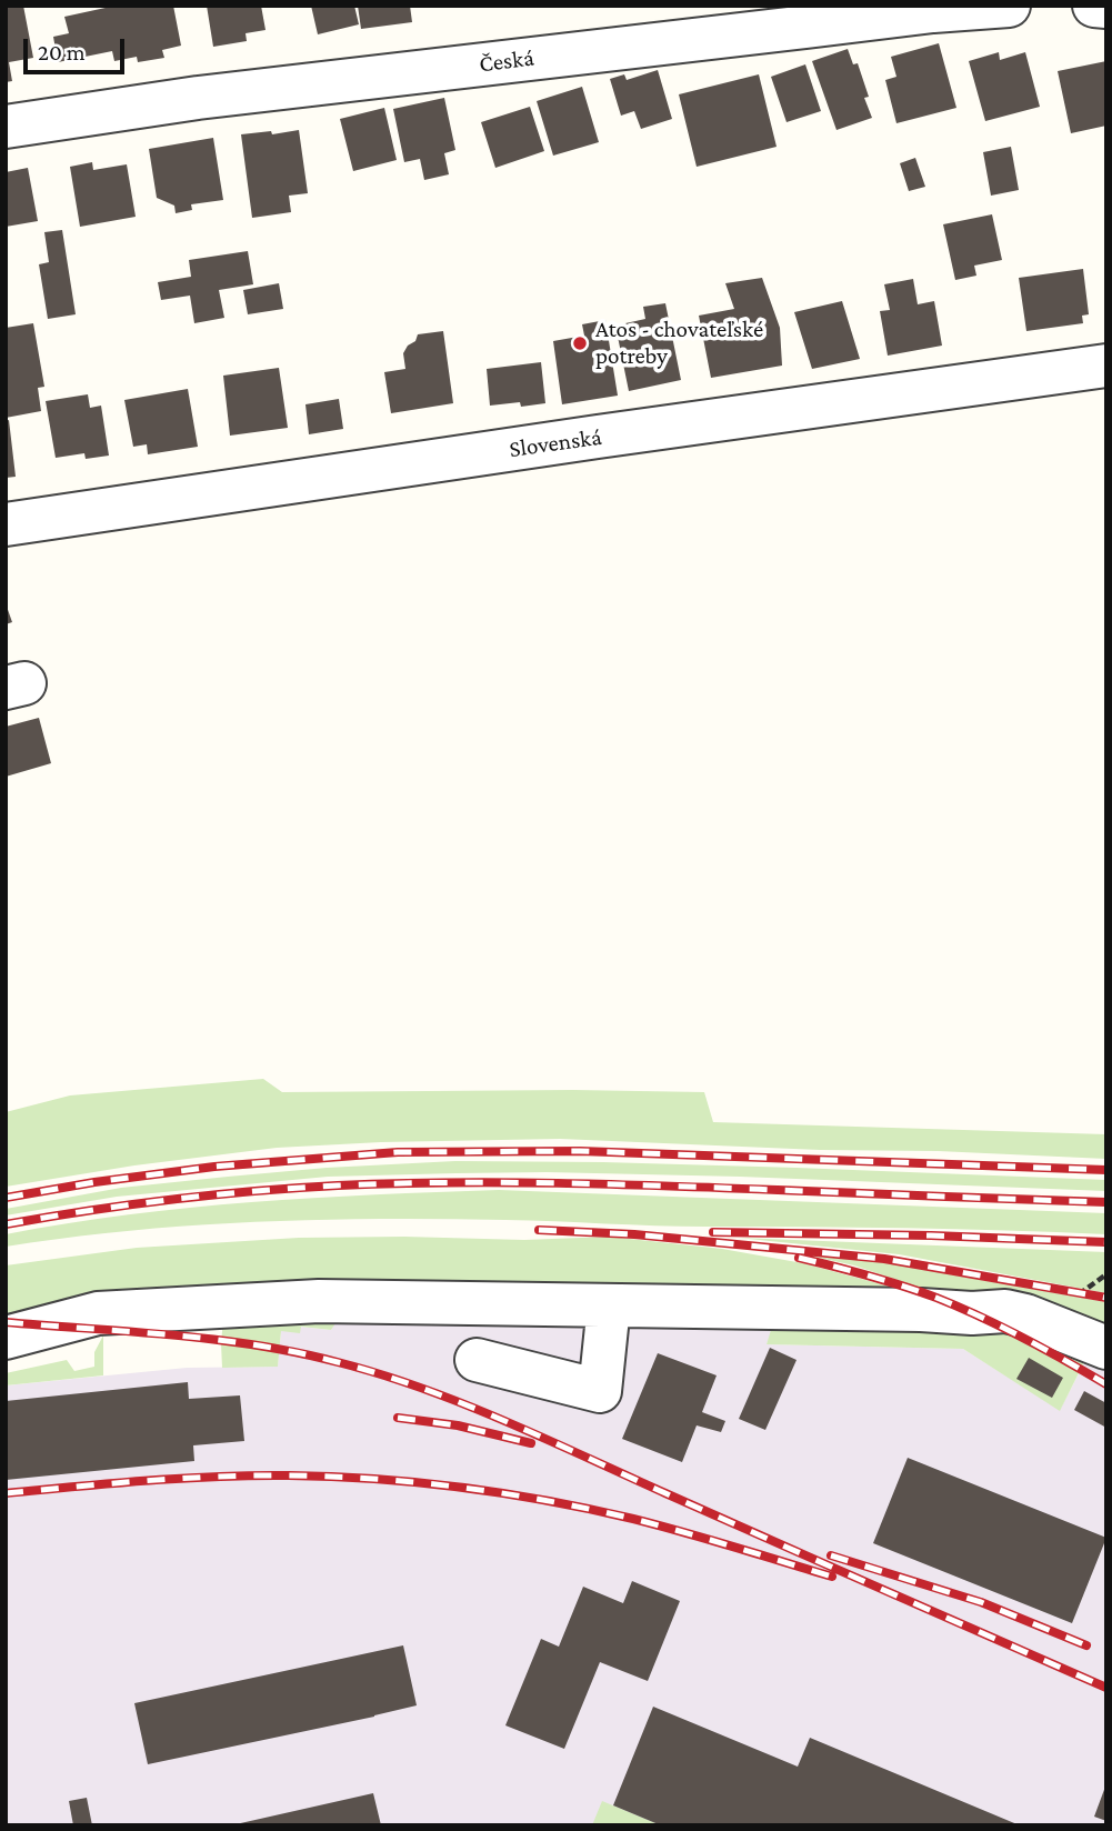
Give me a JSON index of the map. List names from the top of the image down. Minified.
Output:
{"streets":{"street":["Česká","Slovenská"]},"places":["Atos - chovateľské potreby"],"scale_bar":"20 m"}
